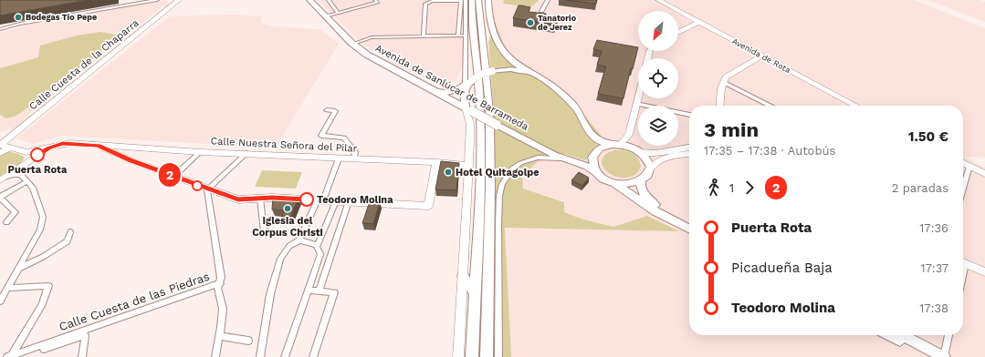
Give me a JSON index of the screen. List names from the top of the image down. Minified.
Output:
{"streets":{"main road":["Avenida de Sanlúcar de Barrameda"],"street":["Avenida de Rota","Calle Cuesta de la Chaparra","Calle Nuestra Señora del Pilar","Calle Cuesta de las Piedras"]},"places":["Bodegas Tío Pepe","Tanatorio de Jerez","Puerta Rota","Hotel Quitagolpe","Teodoro Molina","Iglesia del Corpus Christi"],"lines":["bus line 2"],"north":"bottom left","page":{"on_map":"2","heading":["3 min","17:35 – 17:38 · Autobús","1.50 €"],"legs":["1","2","2 paradas"],"list":[{"name":"Puerta Rota","value":"17:36"},{"name":"Picadueña Baja","value":"17:37"},{"name":"Teodoro Molina","value":"17:38"}]}}
